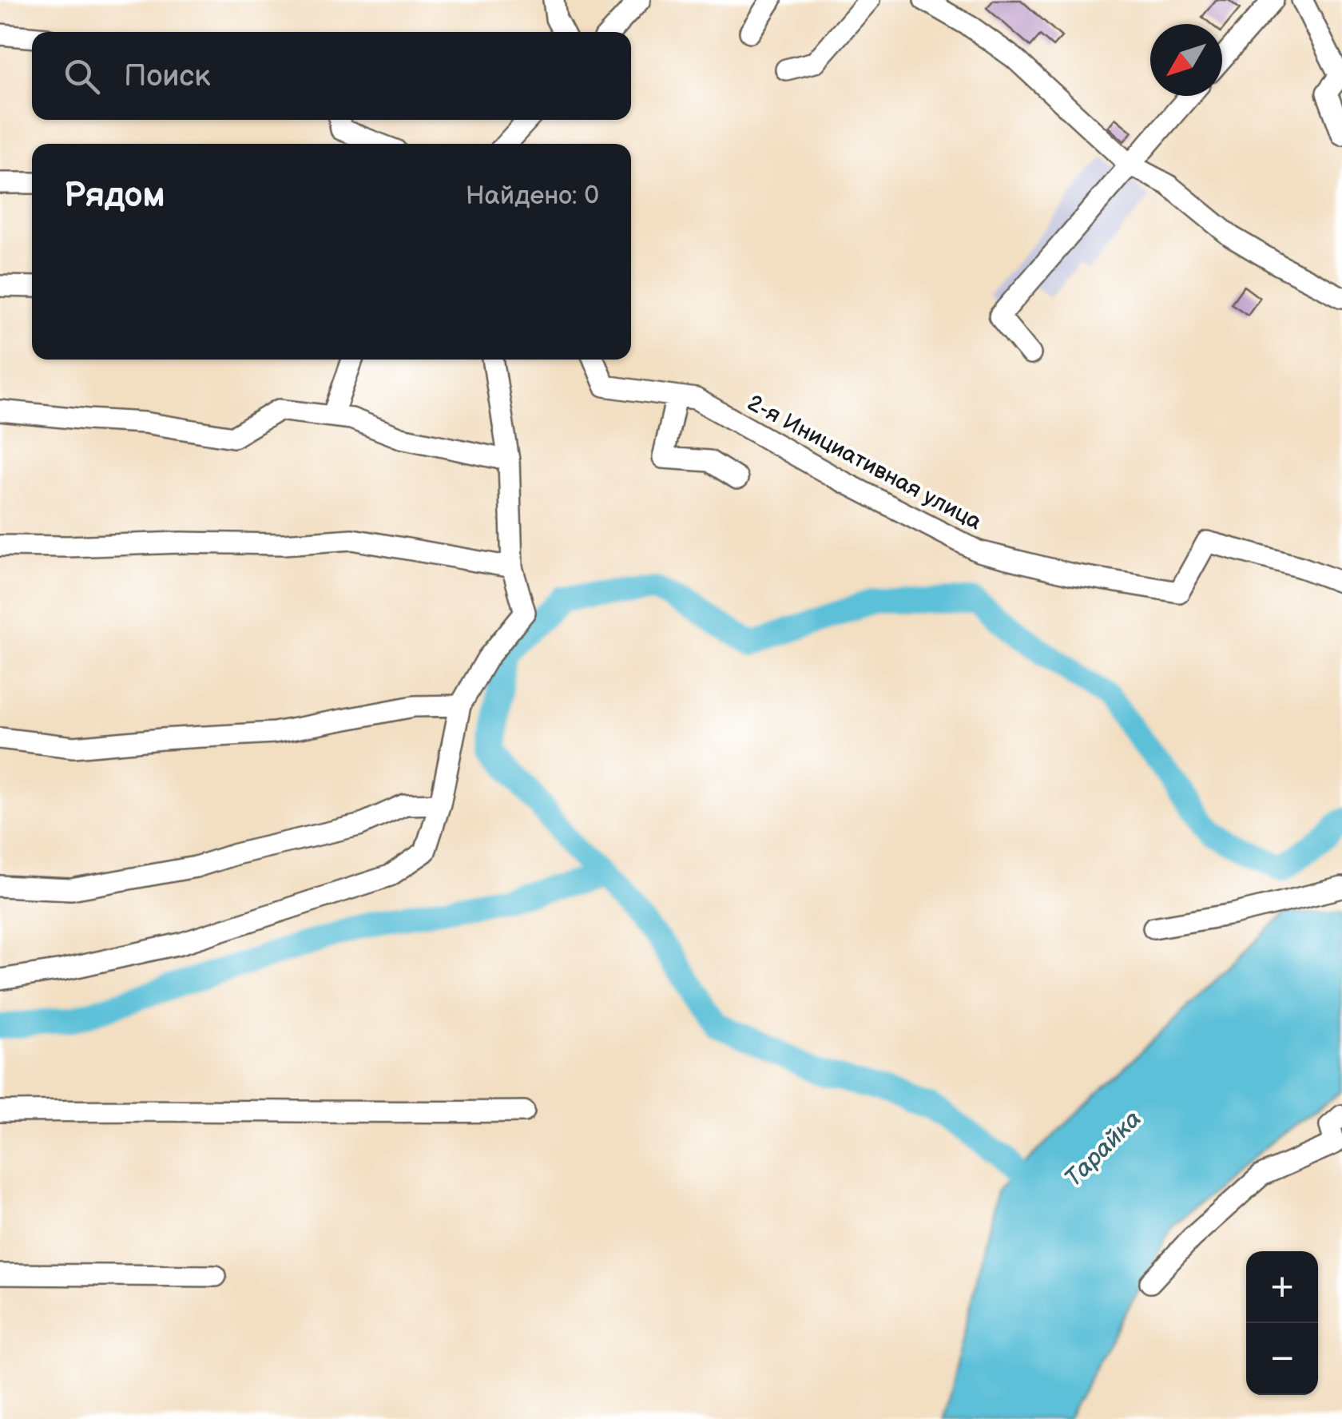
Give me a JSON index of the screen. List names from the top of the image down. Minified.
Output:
{"streets":{"street":["2-я Инициативная улица"]},"water":["Тарайка"],"north":"bottom left","page":{"search":"Поиск","heading":["Рядом","Найдено: 0"],"map_buttons":["+","−"]}}
